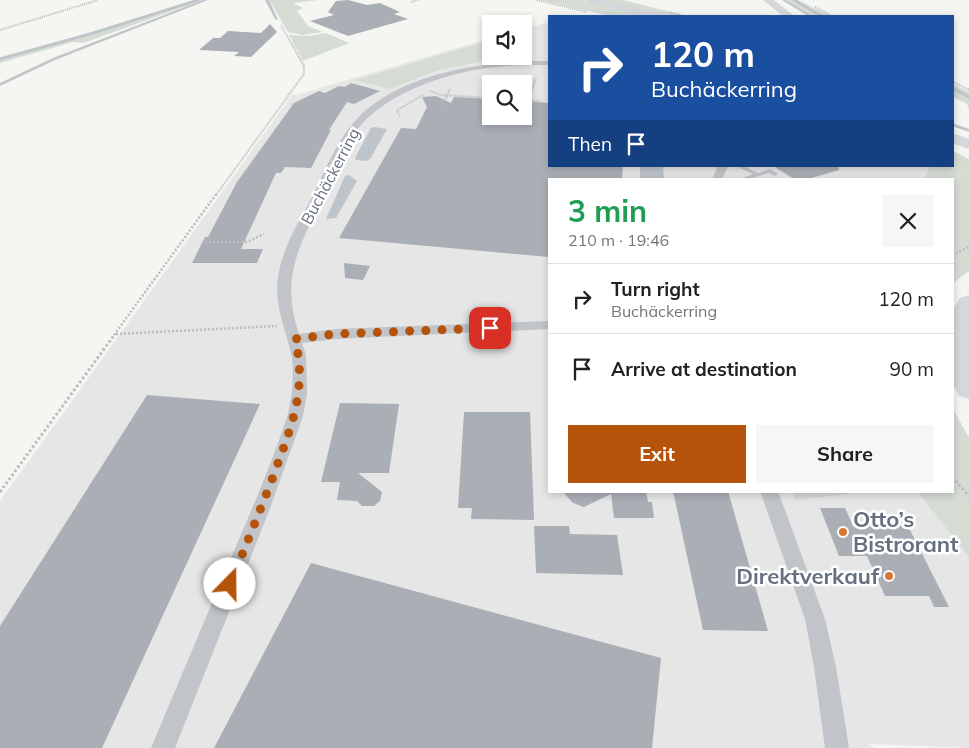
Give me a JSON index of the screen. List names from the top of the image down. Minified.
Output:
{"streets":{"street":["Buchäckerring"]},"places":["Otto’s Bistrorant","Direktverkauf"],"page":{"turn":["120 m","Buchäckerring"],"then":"Then","heading":["3 min","210 m · 19:46"],"list":[{"name":"Turn right","note":"Buchäckerring","value":"120 m"},{"name":"Arrive at destination","value":"90 m"}],"buttons":["Exit","Share"]}}
